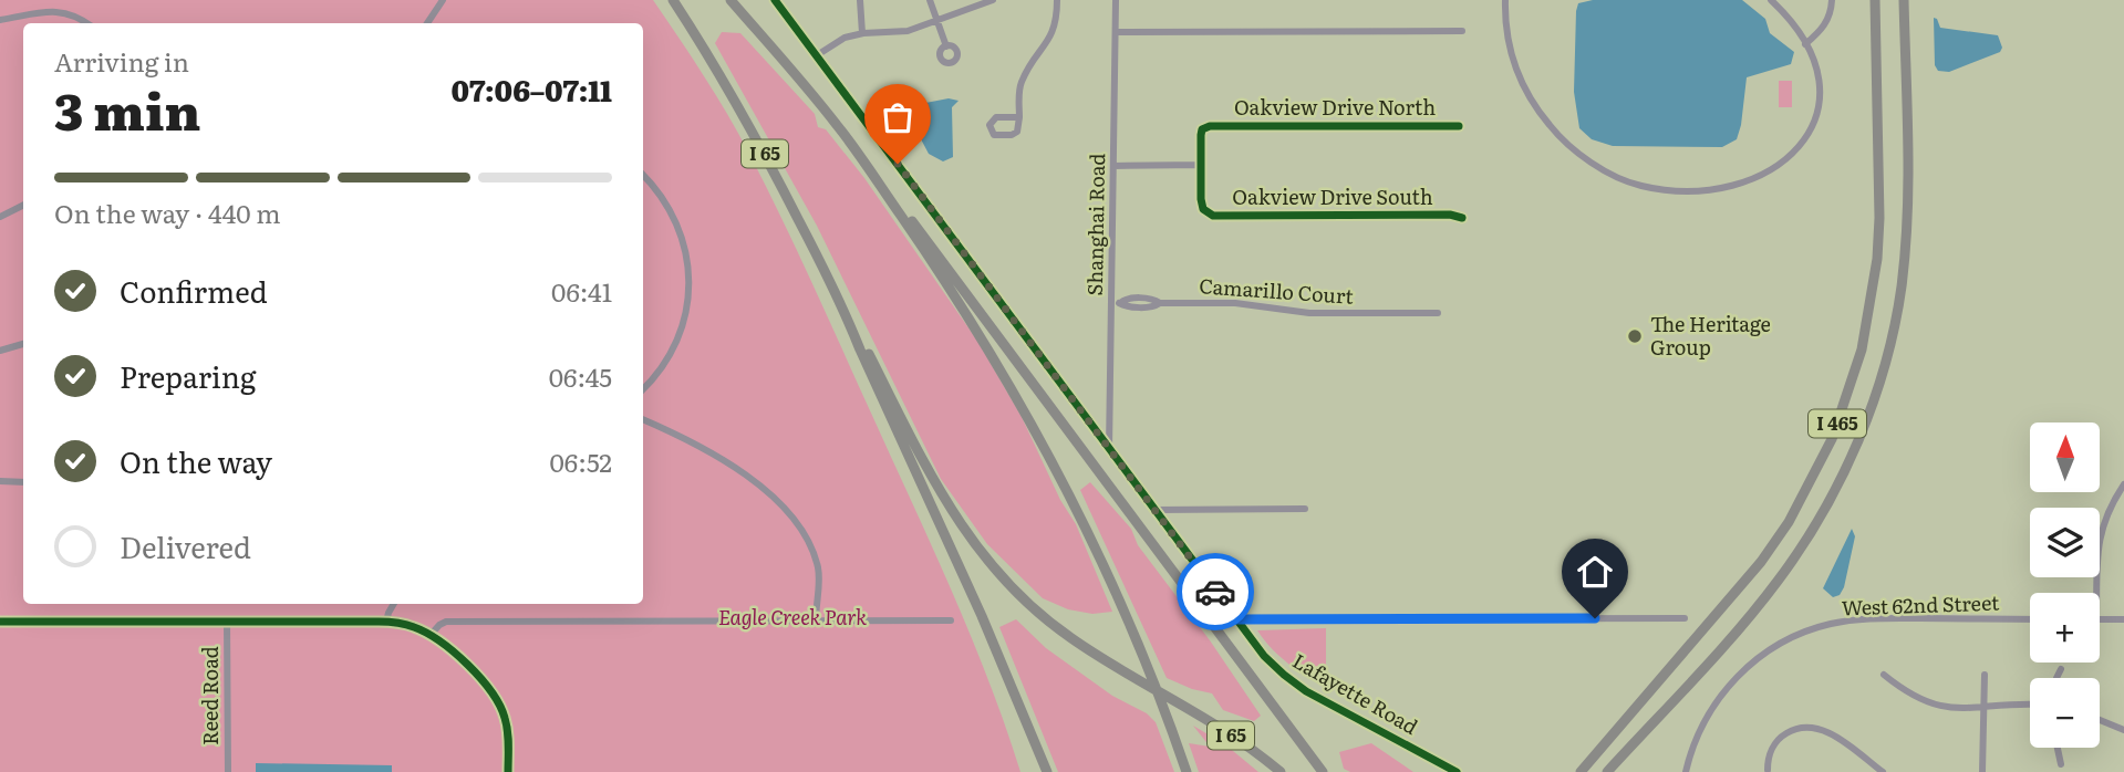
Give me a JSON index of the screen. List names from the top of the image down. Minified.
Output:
{"streets":{"highway":["I 65","I 465"],"main road":["Lafayette Road"],"street":["Oakview Drive North","Oakview Drive South","Shanghai Road","Camarillo Court","West 62nd Street","Reed Road"]},"crossings":[["Oakview Drive North","Oakview Drive South"],["Shanghai Road","Camarillo Court"],["Shanghai Road","Lafayette Road"]],"parks":["Eagle Creek Park"],"places":["The Heritage Group"],"north":"top","page":{"heading":["3 min","Arriving in","07:06–07:11"],"bar":"On the way · 440 m","list":[["Confirmed","06:41"],["Preparing","06:45"],["On the way","06:52"],"Delivered"],"map_buttons":["+","−"]}}
